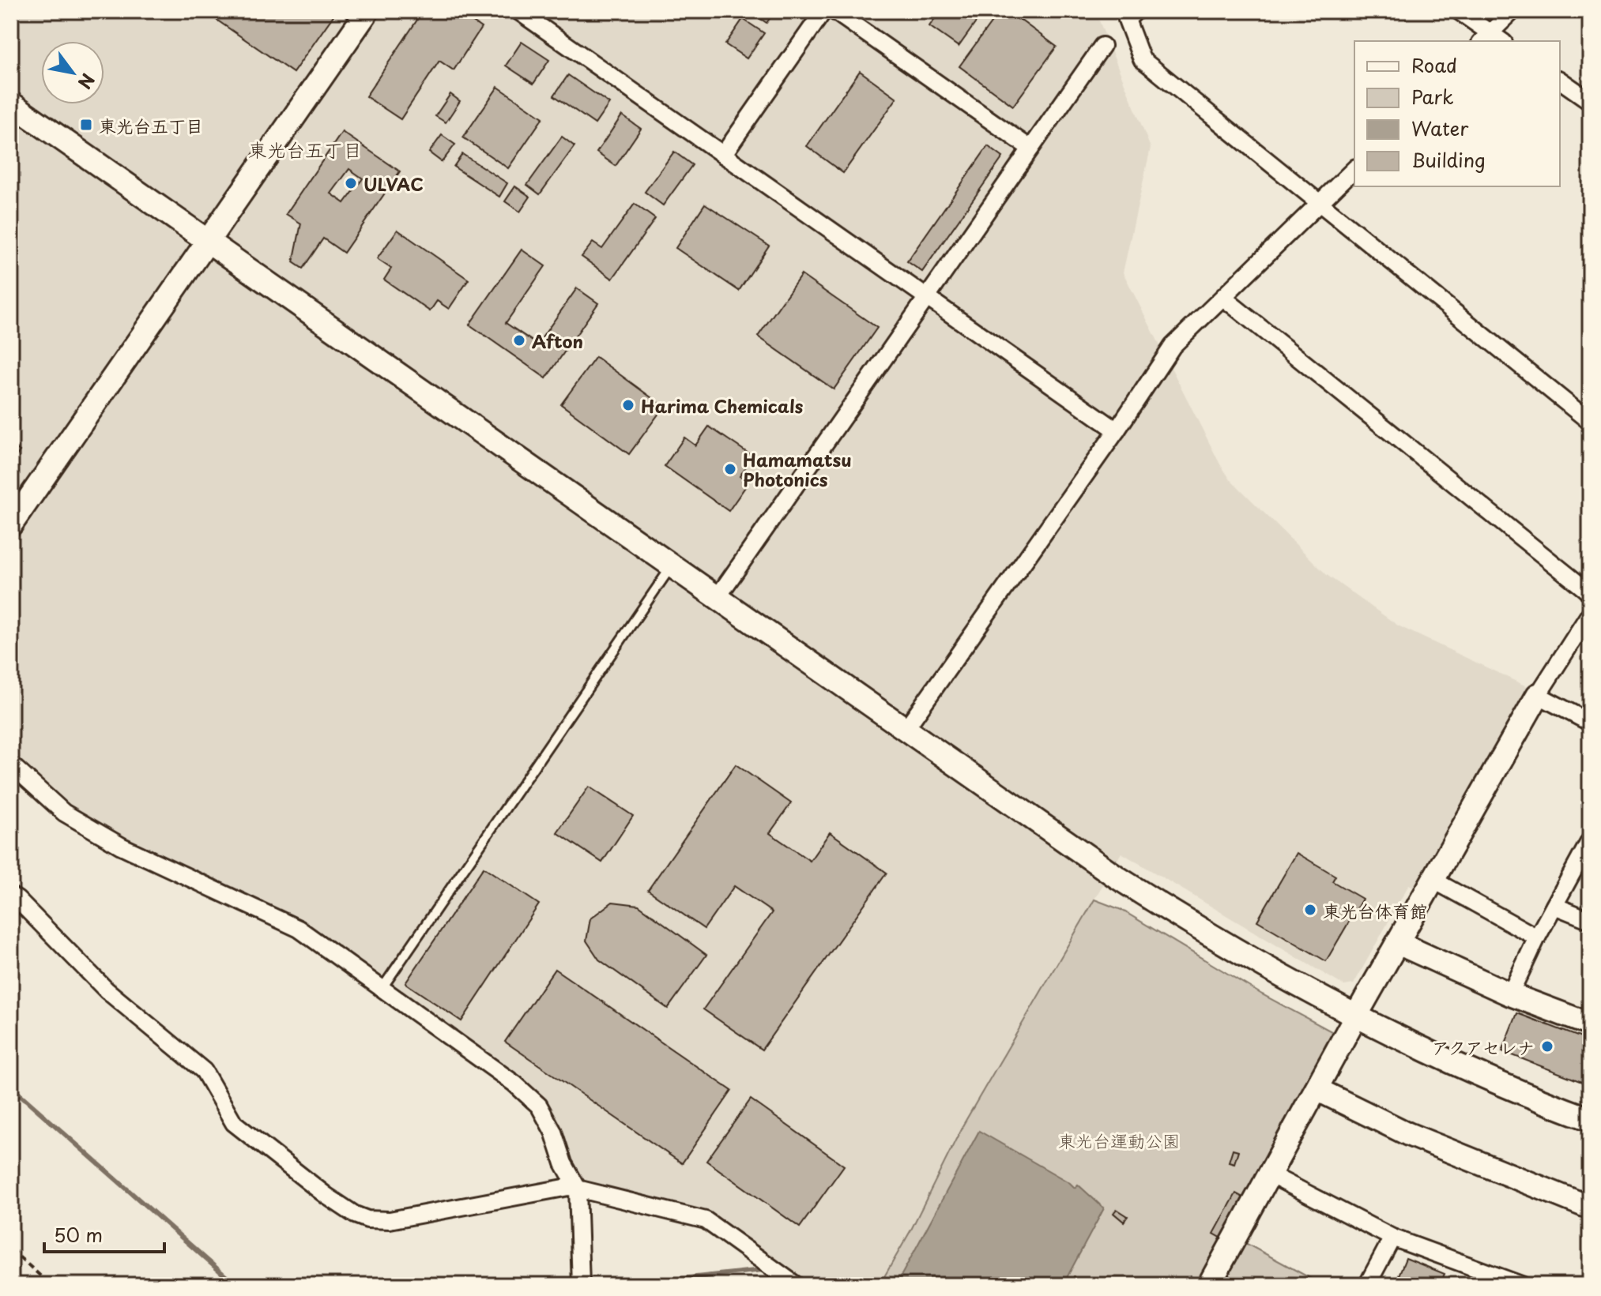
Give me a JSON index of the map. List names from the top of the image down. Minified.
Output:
{"districts":["東光台五丁目"],"parks":["東光台運動公園"],"places":{"transit":["東光台五丁目"],"other":["ULVAC","Afton","Harima Chemicals","Hamamatsu Photonics","東光台体育館","アクアセレナ"]},"legend":["Road","Park","Water","Building"],"scale_bar":"50 m","north":"bottom right"}
